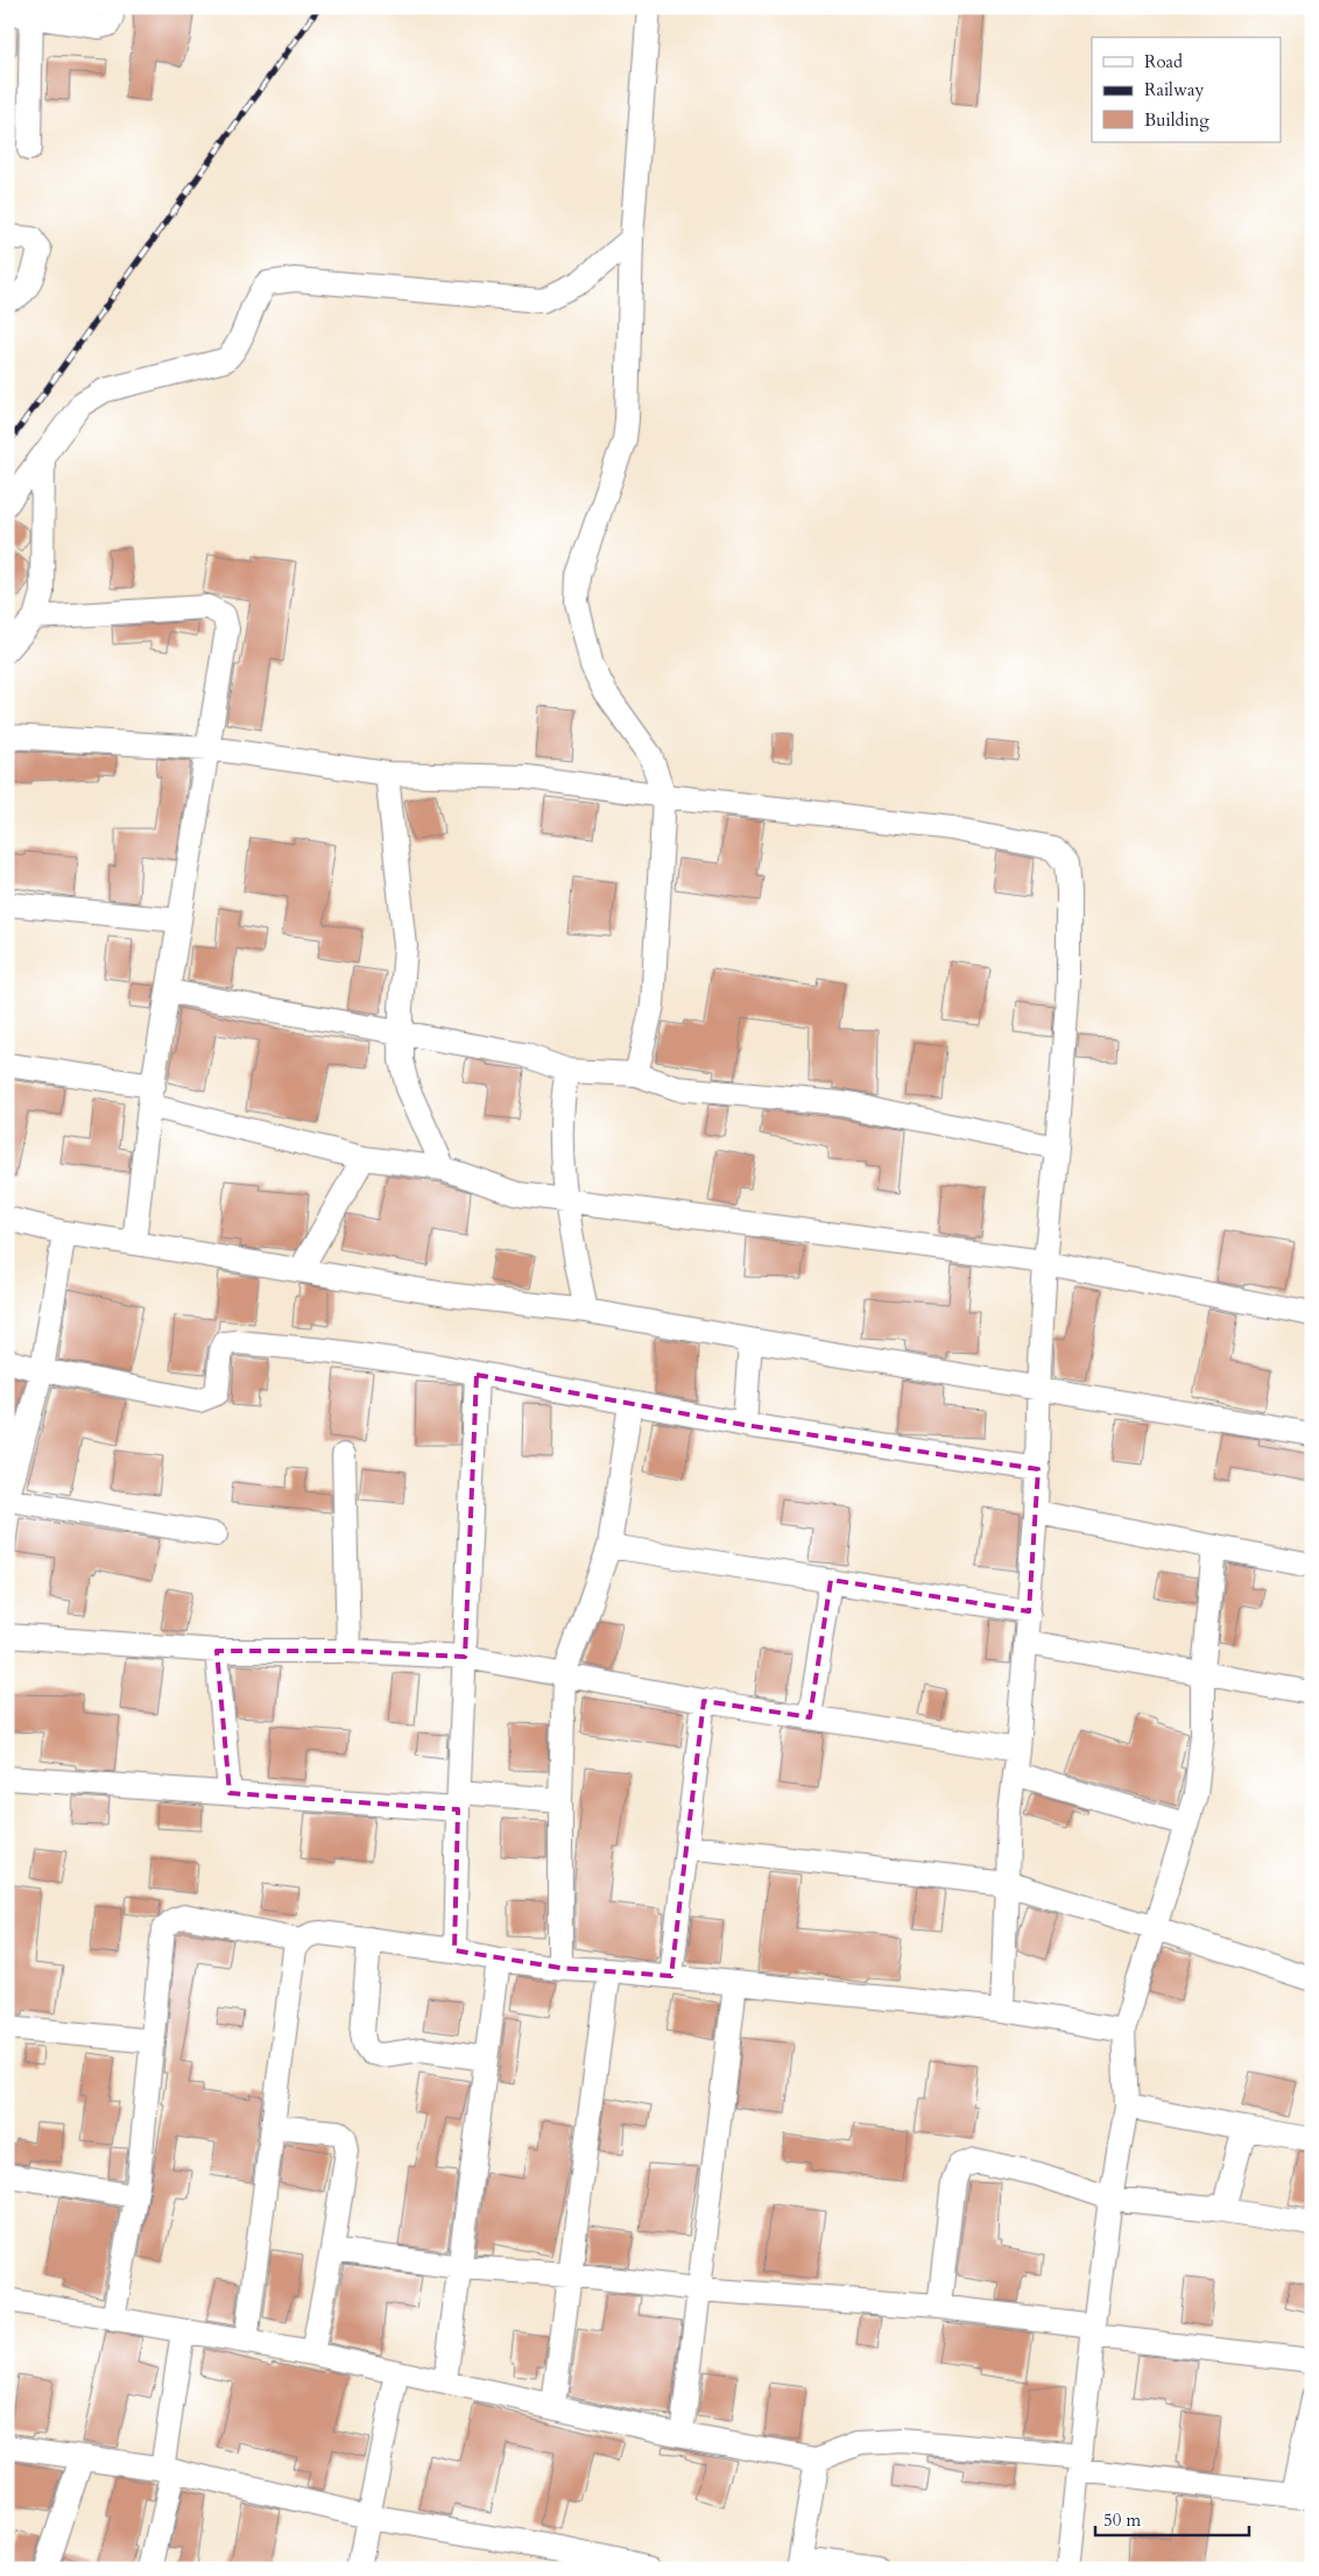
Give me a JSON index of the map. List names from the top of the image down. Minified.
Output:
{"legend":["Road","Railway","Building"],"scale_bar":"50 m"}
